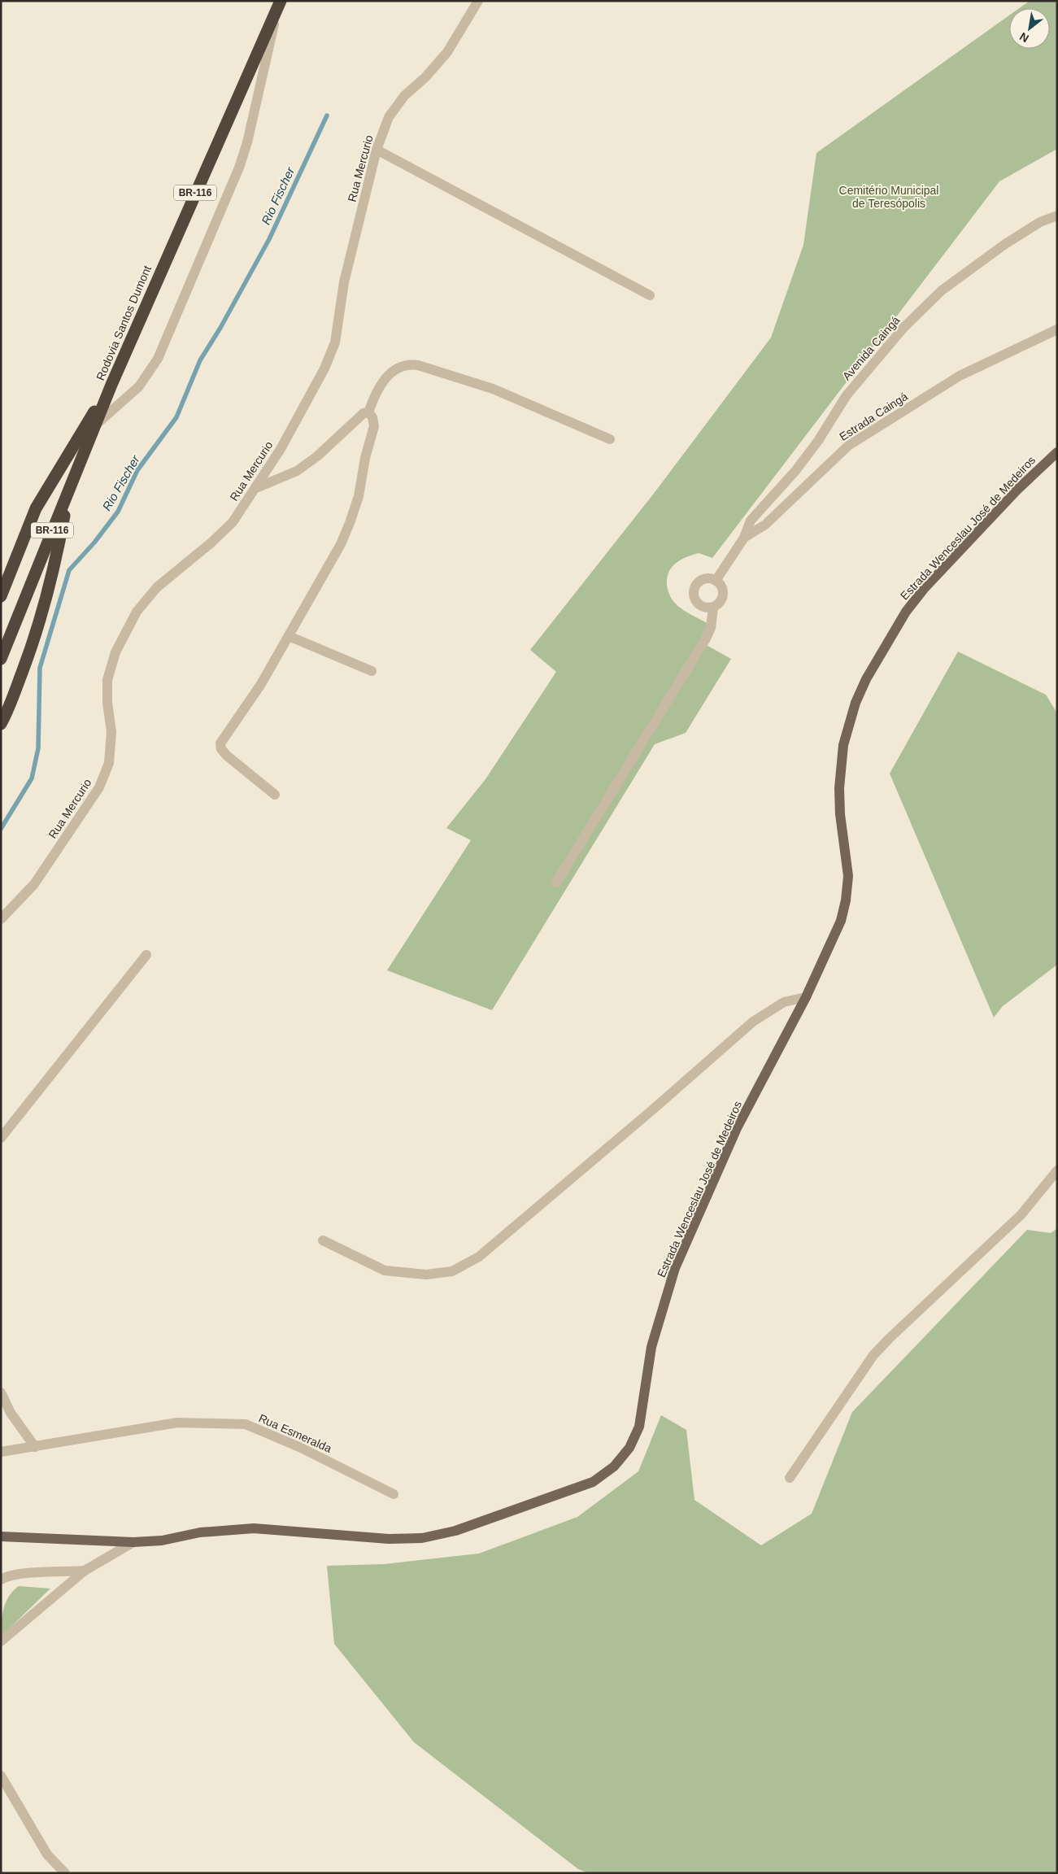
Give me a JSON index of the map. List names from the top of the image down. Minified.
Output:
{"streets":{"highway":["BR-116","Rodovia Santos Dumont"],"main road":["Estrada Wenceslau José de Medeiros"],"street":["Rua Mercurio","Avenida Caingá","Estrada Caingá","Rua Esmeralda"]},"crossings":[["Avenida Caingá","Estrada Caingá"]],"water":["Rio Fischer"],"parks":["Cemitério Municipal de Teresópolis"],"north":"bottom left"}
